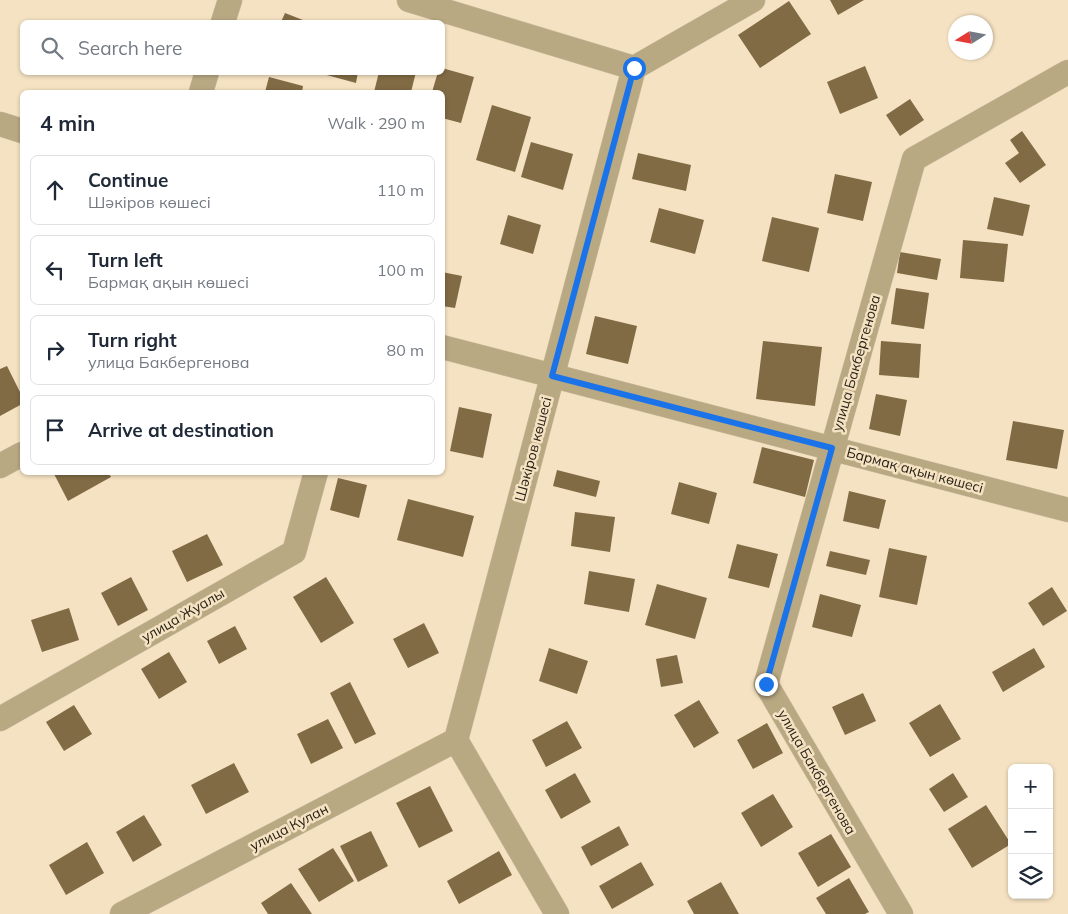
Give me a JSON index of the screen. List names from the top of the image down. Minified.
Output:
{"streets":{"street":["улица Бакбергенова","Шәкіров көшесі","Бармақ ақын көшесі","улица Жуалы","улица Кулан"]},"crossings":[["улица Бакбергенова","Бармақ ақын көшесі"],["Шәкіров көшесі","Бармақ ақын көшесі"],["Шәкіров көшесі","улица Кулан"]],"north":"left","page":{"search":"Search here","heading":["4 min","Walk · 290 m"],"list":[["Continue","Шәкіров көшесі","110 m"],["Turn left","Бармақ ақын көшесі","100 m"],["Turn right","улица Бакбергенова","80 m"],"Arrive at destination"],"map_buttons":["+","−"]}}
